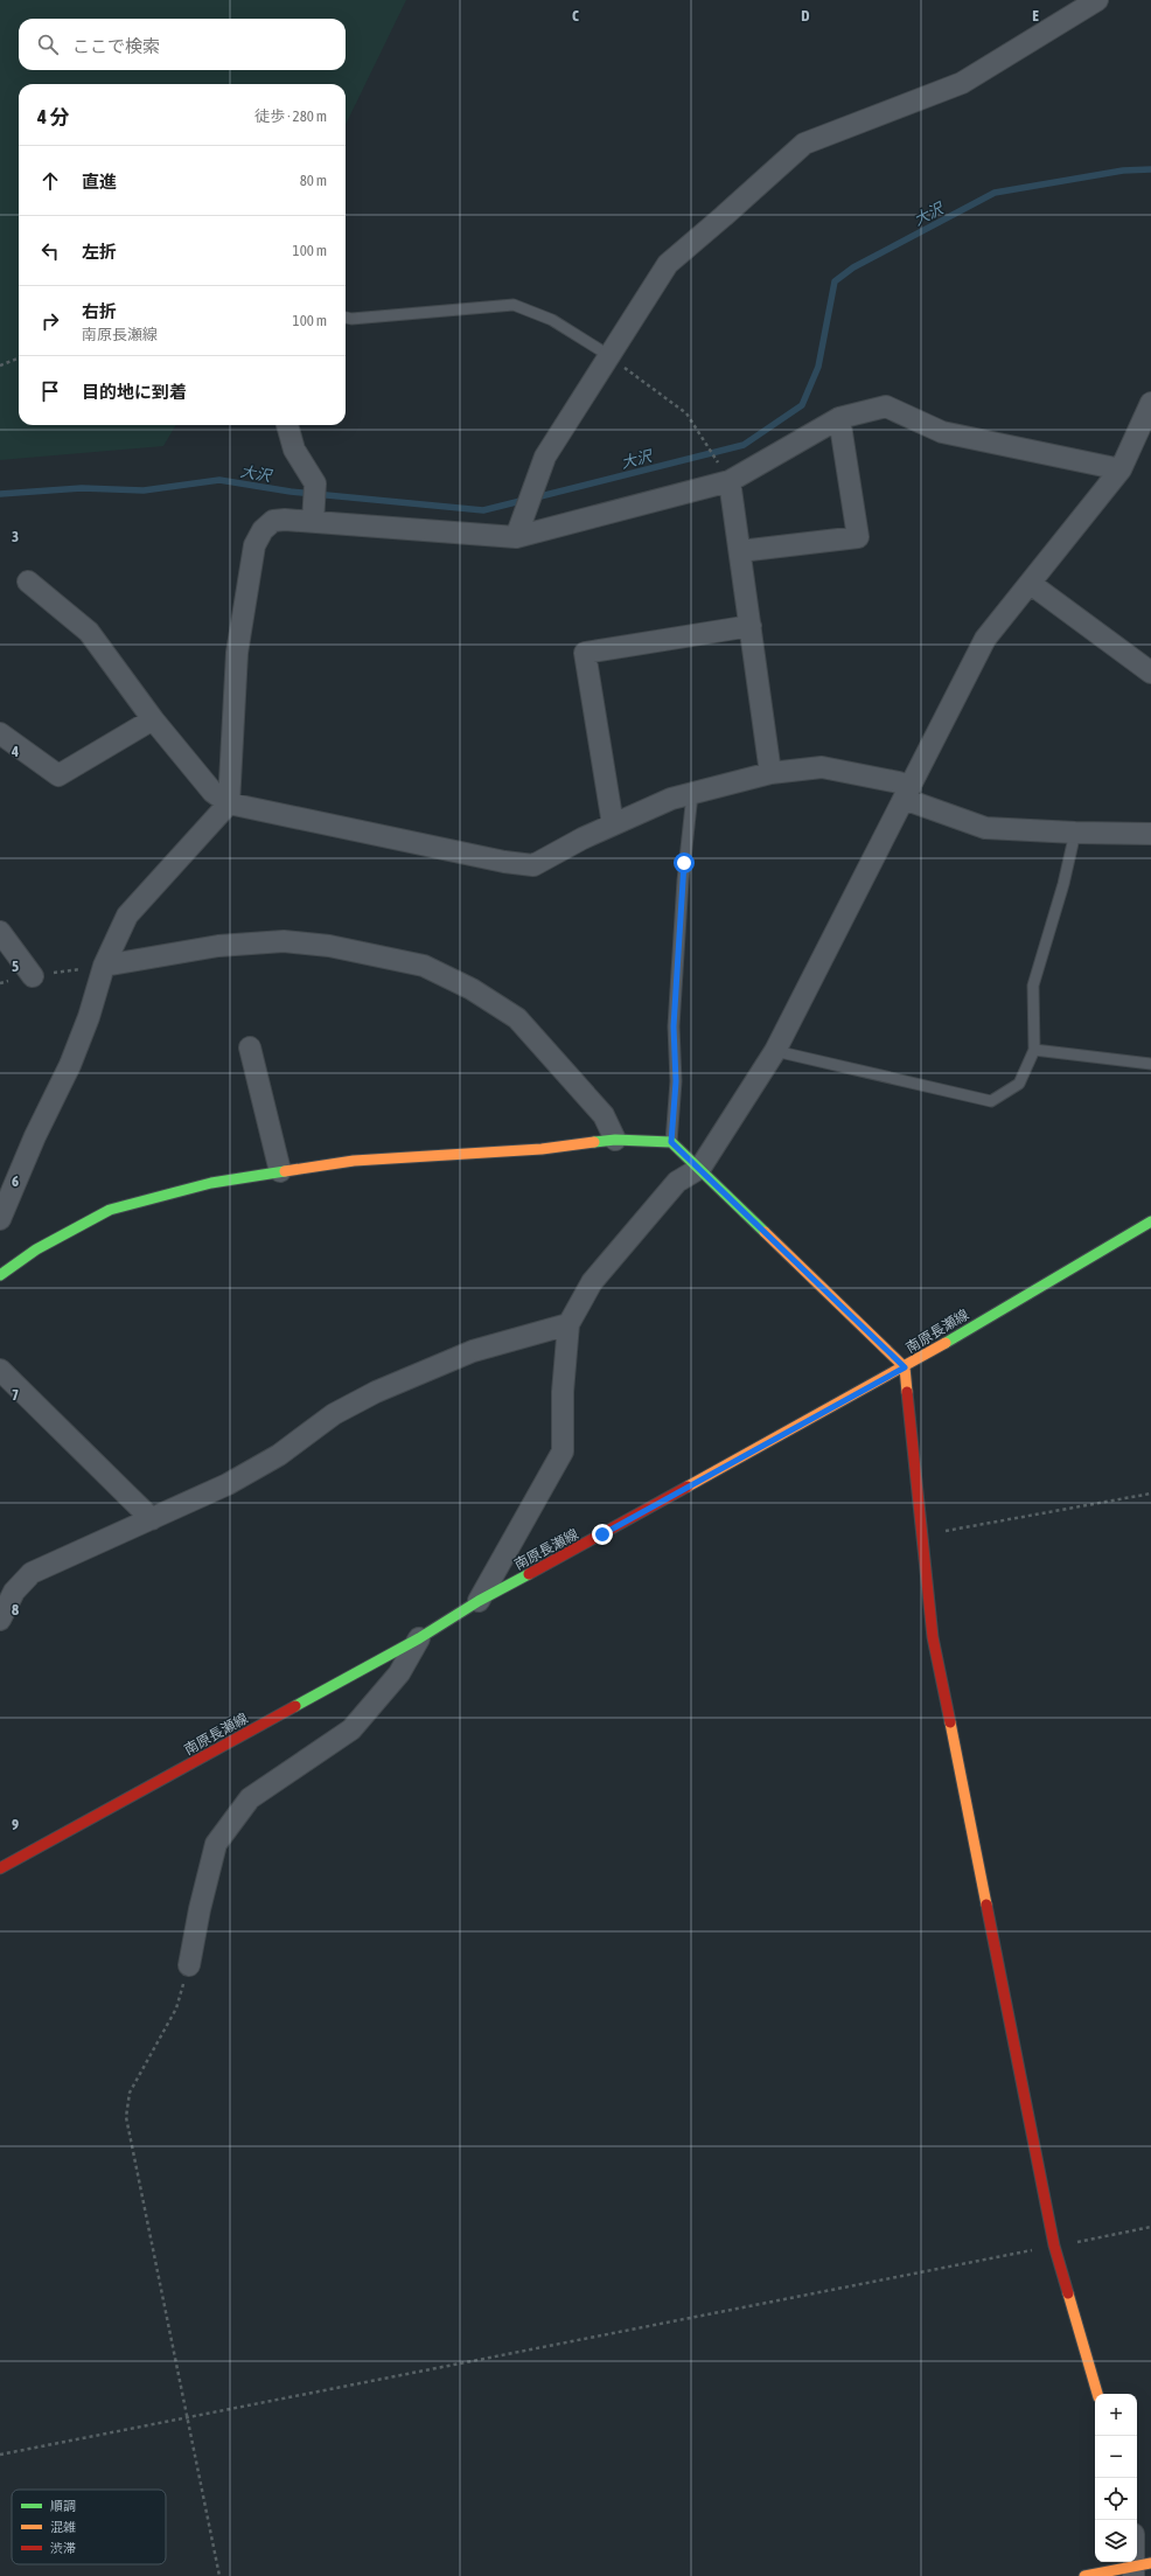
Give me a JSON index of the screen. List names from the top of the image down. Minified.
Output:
{"streets":{"street":["南原長瀬線"]},"water":["大沢"],"legend":["順調","混雑","渋滞"],"page":{"search":"ここで検索","heading":["4 分","徒歩 · 280 m"],"list":[["直進","80 m"],["左折","100 m"],["右折","南原長瀬線","100 m"],"目的地に到着"],"map_buttons":["+","−"]},"grid":{"columns":["C","D","E"],"rows":["3","4","5","6","7","8","9"]}}
